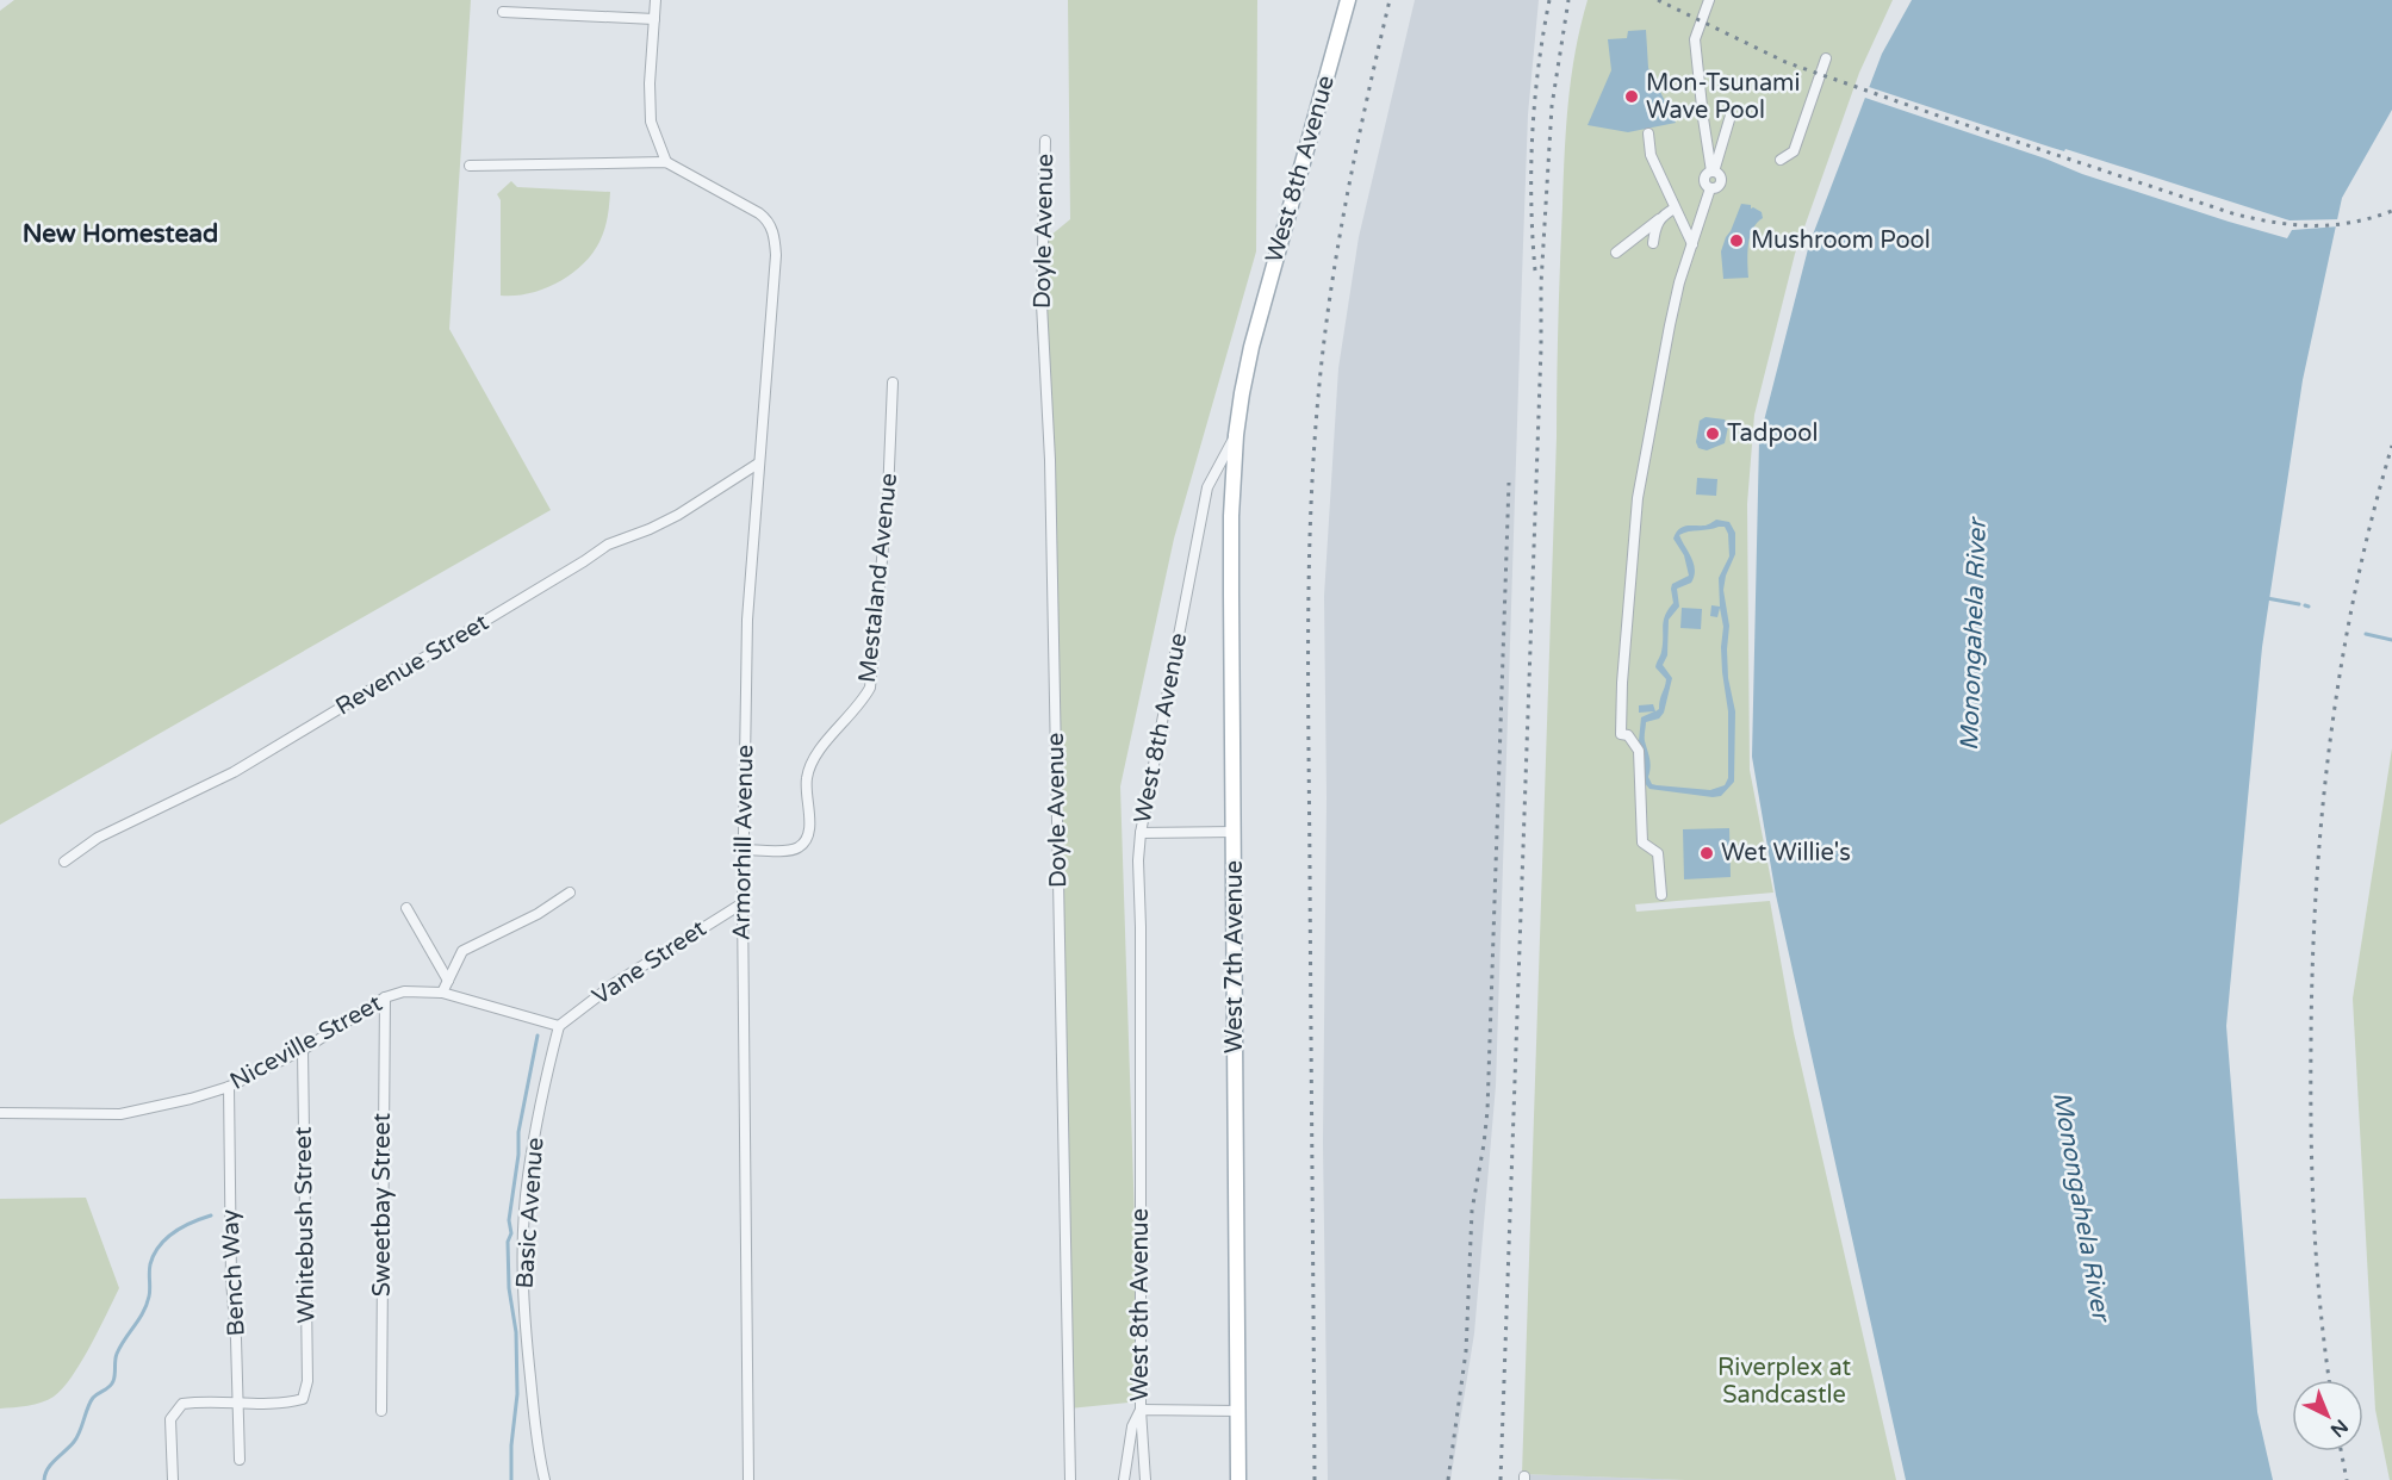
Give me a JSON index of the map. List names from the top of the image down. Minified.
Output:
{"streets":{"main road":["West 8th Avenue","West 7th Avenue"],"street":["Doyle Avenue","Mestaland Avenue","Revenue Street","Armorhill Avenue","Vane Street","Niceville Street","Sweetbay Street","Basic Avenue","Whitebush Street","Bench Way"]},"crossings":[["West 8th Avenue","West 7th Avenue"],["Mestaland Avenue","Armorhill Avenue"],["Revenue Street","Armorhill Avenue"],["Armorhill Avenue","Vane Street"],["Vane Street","Basic Avenue"],["Niceville Street","Sweetbay Street"],["Niceville Street","Whitebush Street"],["Niceville Street","Bench Way"],["Whitebush Street","Bench Way"]],"districts":["New Homestead"],"water":["Monongahela River"],"parks":["Riverplex at Sandcastle"],"places":["Mon-Tsunami Wave Pool","Mushroom Pool","Tadpool","Wet Willie's"],"north":"bottom right"}
